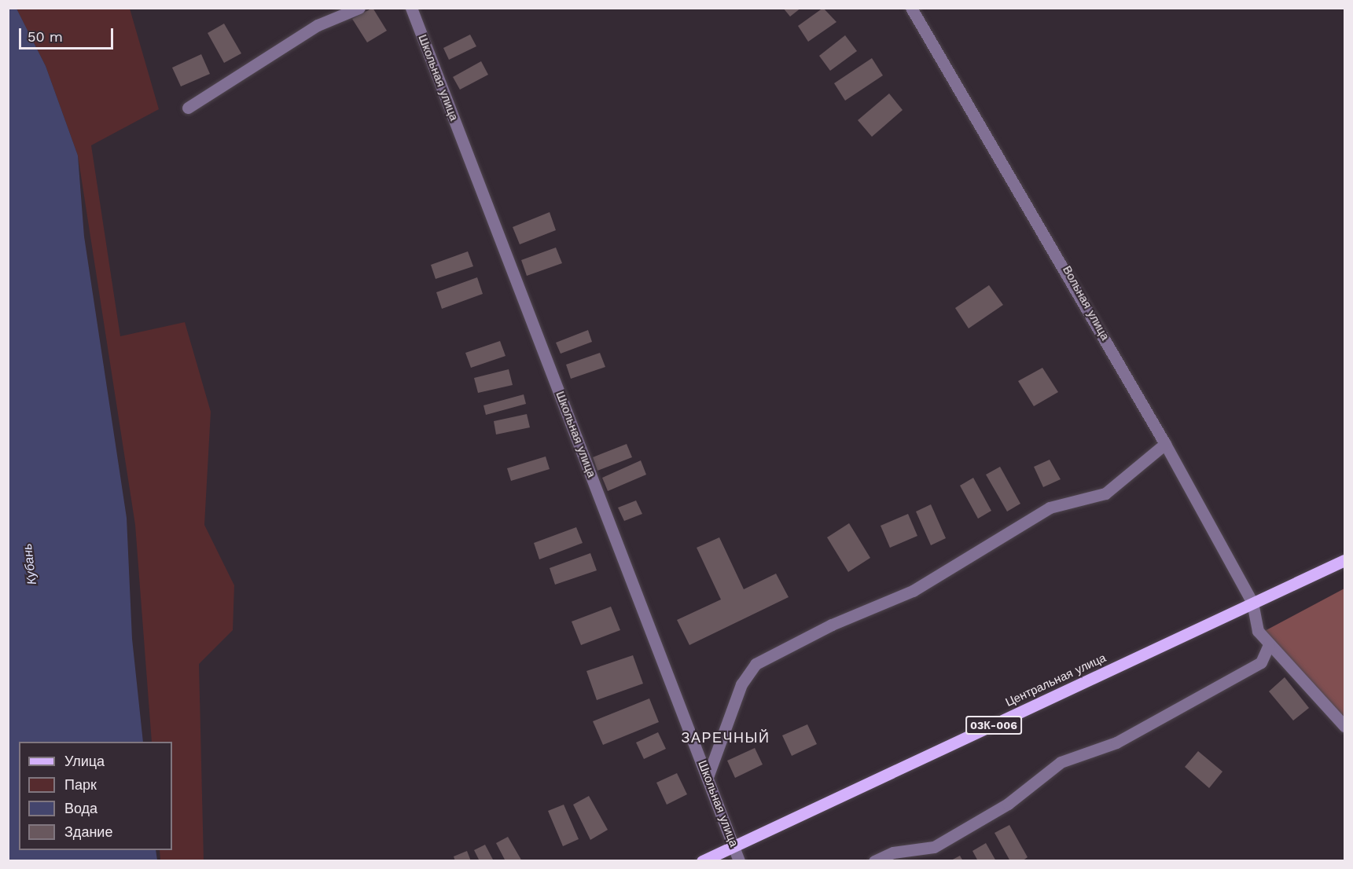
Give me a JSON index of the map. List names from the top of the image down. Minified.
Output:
{"streets":{"main road":["Центральная улица","03К-006"],"street":["Школьная улица","Вольная улица"]},"crossings":[["Школьная улица","Центральная улица"],["Вольная улица","Центральная улица"]],"districts":["ЗАРЕЧНЫЙ"],"water":["Кубань"],"legend":["Улица","Парк","Вода","Здание"],"scale_bar":"50 m"}
